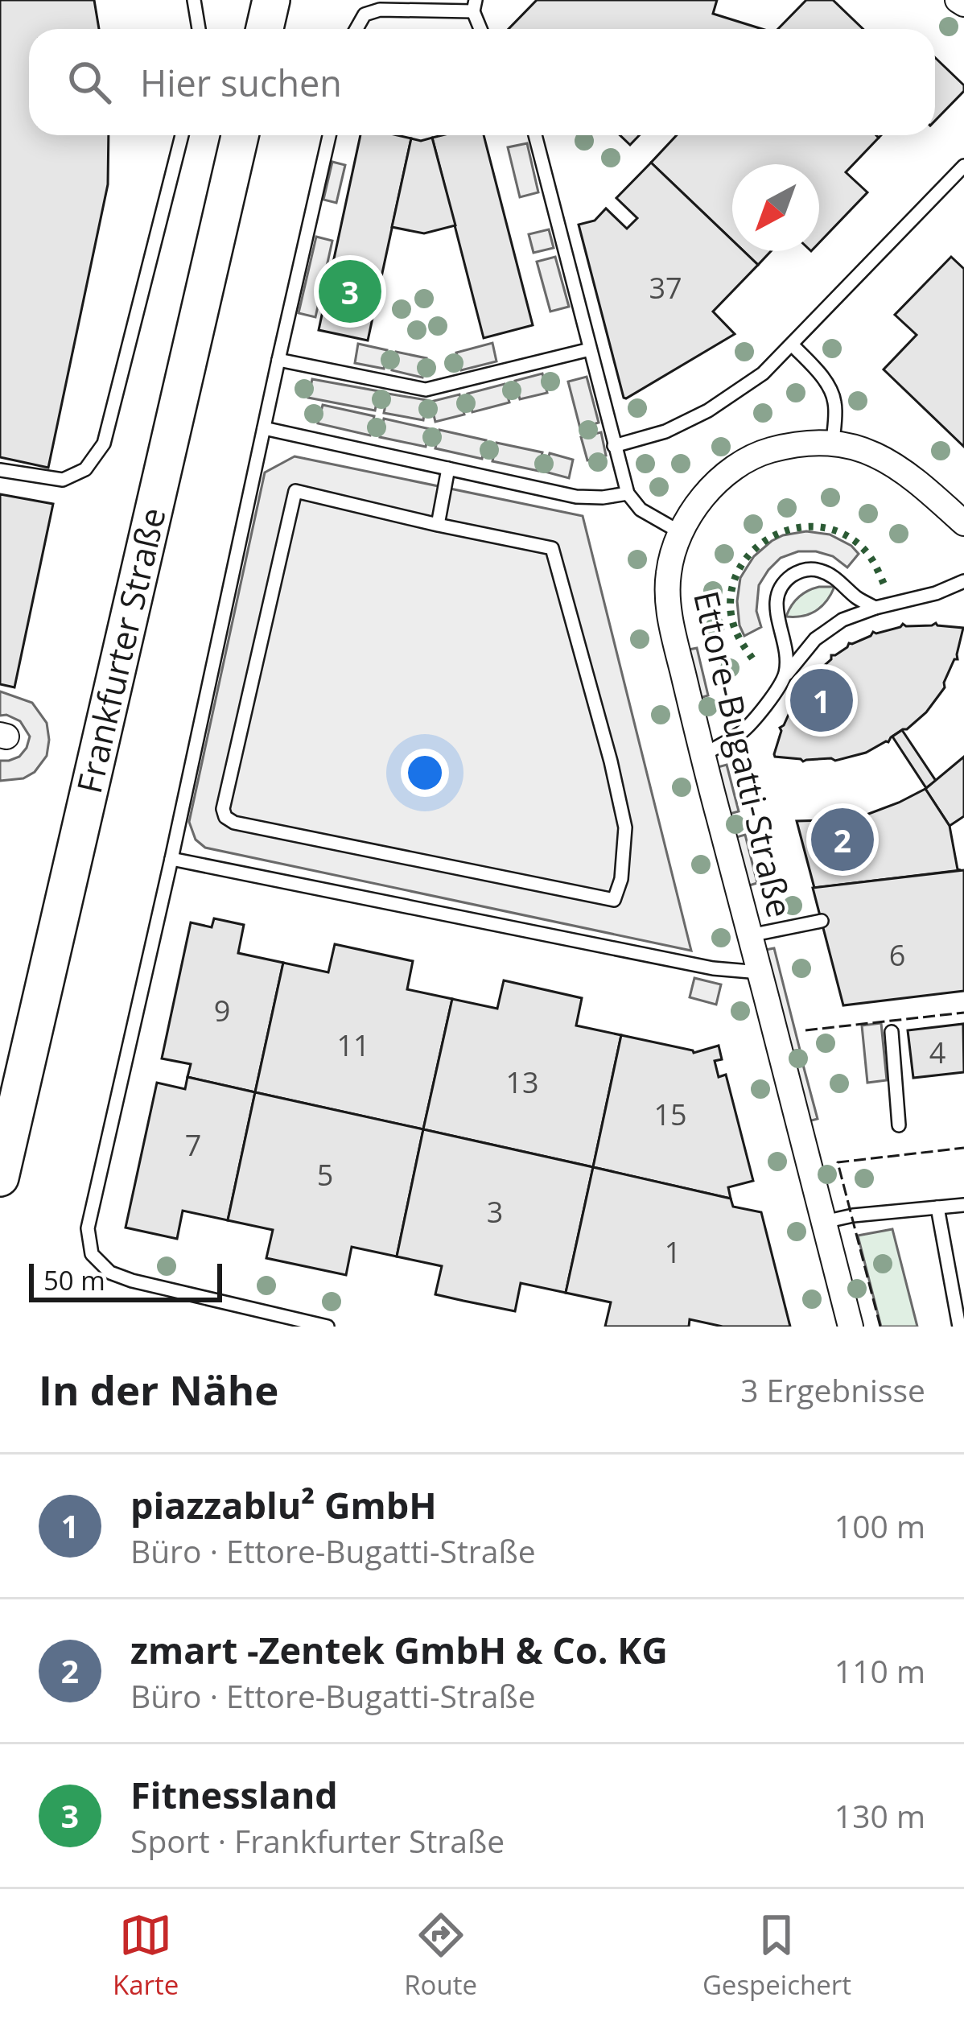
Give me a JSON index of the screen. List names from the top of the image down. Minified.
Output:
{"streets":{"main road":["Frankfurter Straße"],"street":["Ettore-Bugatti-Straße"]},"house_numbers":["37","6","9","11","4","13","15","7","5","3","1"],"scale_bar":"50 m","north":"bottom left","page":{"search":"Hier suchen","pins":["3","1","2"],"scale":"50 m","heading":["In der Nähe","3 Ergebnisse"],"list":[{"mark":"1","name":"piazzablu² GmbH","note":"Büro · Ettore-Bugatti-Straße","value":"100 m"},{"mark":"2","name":"zmart -Zentek GmbH & Co. KG","note":"Büro · Ettore-Bugatti-Straße","value":"110 m"},{"mark":"3","name":"Fitnessland","note":"Sport · Frankfurter Straße","value":"130 m"}],"nav":["Karte","Route","Gespeichert"]}}
